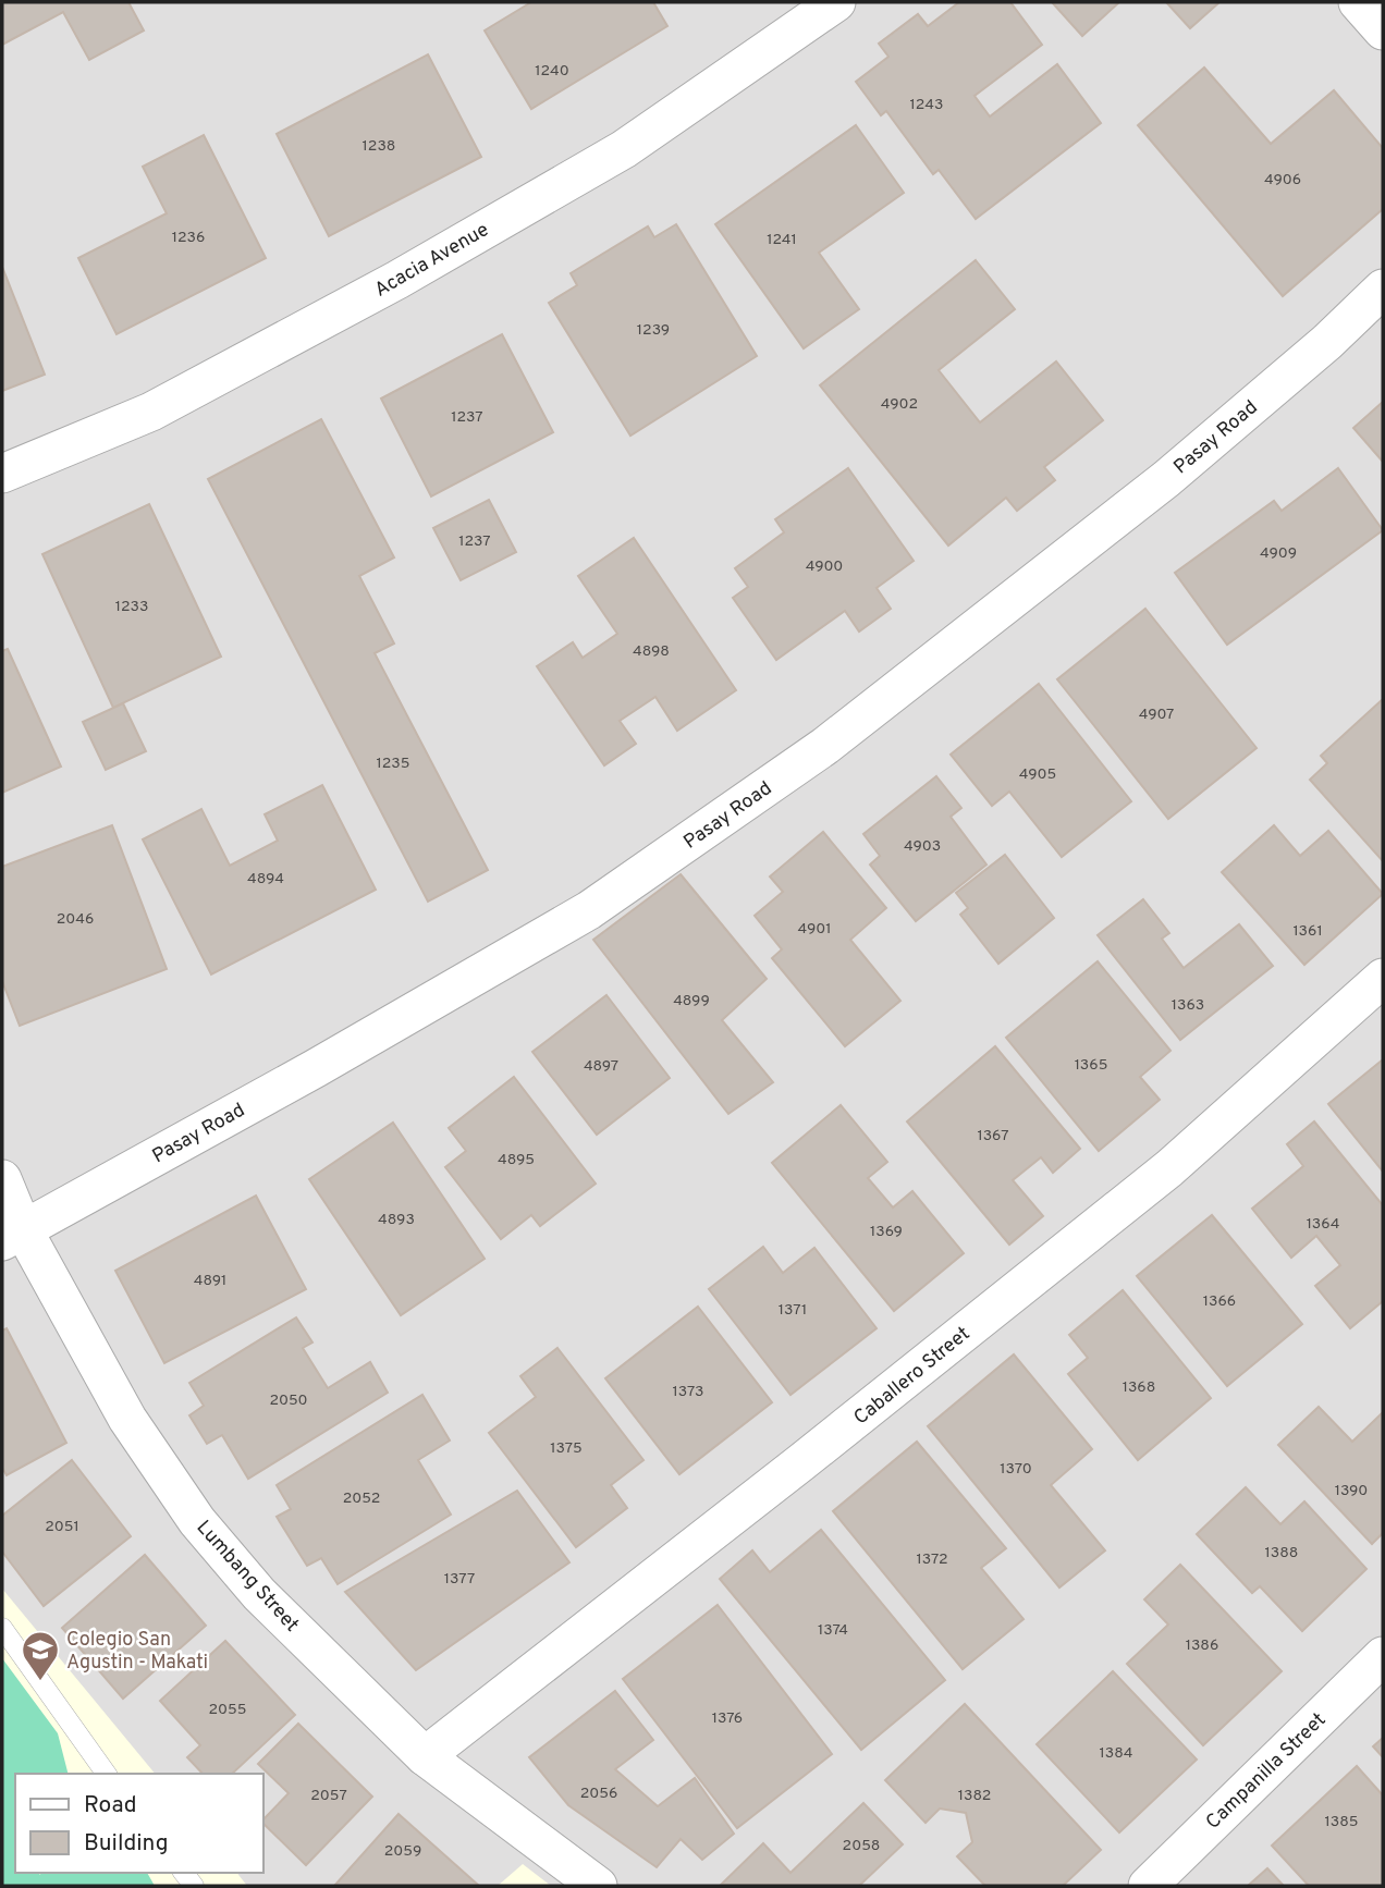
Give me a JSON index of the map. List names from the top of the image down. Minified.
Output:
{"streets":{"street":["Acacia Avenue","Pasay Road","Caballero Street","Lumbang Street","Campanilla Street"]},"crossings":[["Pasay Road","Lumbang Street"],["Caballero Street","Lumbang Street"]],"places":{"school or university":["Colegio San Agustin - Makati"]},"house_numbers":["1240","1243","1238","4906","1236","1241","1239","4902","1237","1237","4909","4900","1233","4898","4907","1235","4905","4903","4894","2046","4901","1361","4899","1363","1365","4897","1367","4895","4893","1364","1369","4891","1366","1371","1368","1373","2050","1375","1370","1390","2052","2051","1388","1372","1377","1374","1386","2055","1376","1384","2056","2057","1382","1385","2058","2059"],"legend":["Road","Building"]}
